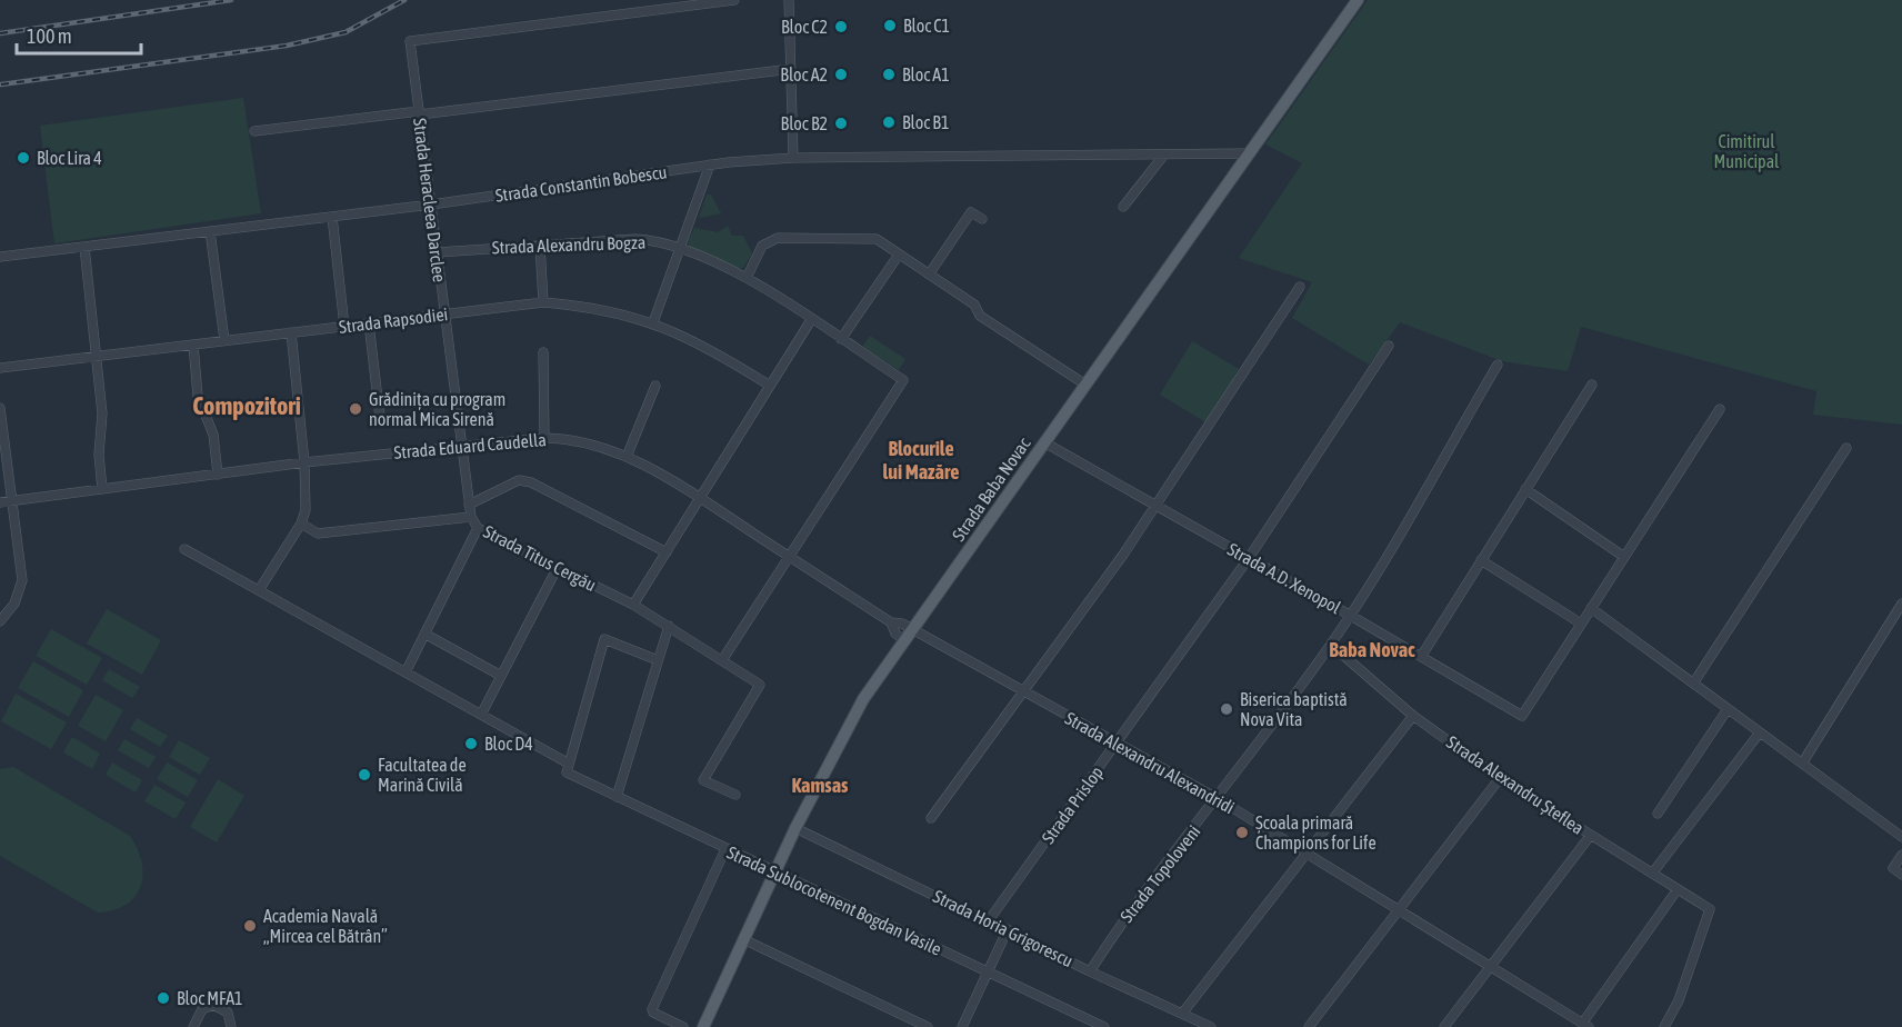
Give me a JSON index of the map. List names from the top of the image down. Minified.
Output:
{"streets":{"main road":["Strada Baba Novac"],"street":["Strada Constantin Bobescu","Strada Heracleea Darclee","Strada Alexandru Bogza","Strada Rapsodiei","Strada Eduard Caudella","Strada Titus Cergău","Strada A.D. Xenopol","Strada Alexandru Alexandridi","Strada Alexandru Șteflea","Strada Prislop","Strada Topoloveni","Strada Sublocotenent Bogdan Vasile","Strada Horia Grigorescu"]},"crossings":[["Strada Constantin Bobescu","Strada Heracleea Darclee"],["Strada Constantin Bobescu","Strada Baba Novac"],["Strada Heracleea Darclee","Strada Alexandru Bogza"],["Strada Heracleea Darclee","Strada Rapsodiei"],["Strada Heracleea Darclee","Strada Eduard Caudella"],["Strada Heracleea Darclee","Strada Titus Cergău"],["Strada Alexandru Bogza","Strada Eduard Caudella"],["Strada Eduard Caudella","Strada Baba Novac"],["Strada Eduard Caudella","Strada Alexandru Alexandridi"],["Strada Baba Novac","Strada A.D. Xenopol"],["Strada Baba Novac","Strada Alexandru Alexandridi"],["Strada Baba Novac","Strada Sublocotenent Bogdan Vasile"],["Strada Baba Novac","Strada Horia Grigorescu"],["Strada A.D. Xenopol","Strada Prislop"],["Strada A.D. Xenopol","Strada Topoloveni"],["Strada Alexandru Alexandridi","Strada Prislop"],["Strada Alexandru Alexandridi","Strada Topoloveni"],["Strada Alexandru Șteflea","Strada Topoloveni"],["Strada Prislop","Strada Horia Grigorescu"],["Strada Topoloveni","Strada Horia Grigorescu"]],"districts":["Compozitori","Blocurile lui Mazăre","Baba Novac","Kamsas"],"parks":["Cimitirul Municipal"],"places":["Bloc C1","Bloc C2","Bloc A2","Bloc A1","Bloc B1","Bloc B2","Bloc Lira 4","Grădinița cu program normal Mica Sirenă","Biserica baptistă Nova Vita","Bloc D4","Facultatea de Marină Civilă","Școala primară Champions for Life","Academia Navală „Mircea cel Bătrân”","Bloc MFA1"],"scale_bar":"100 m"}
